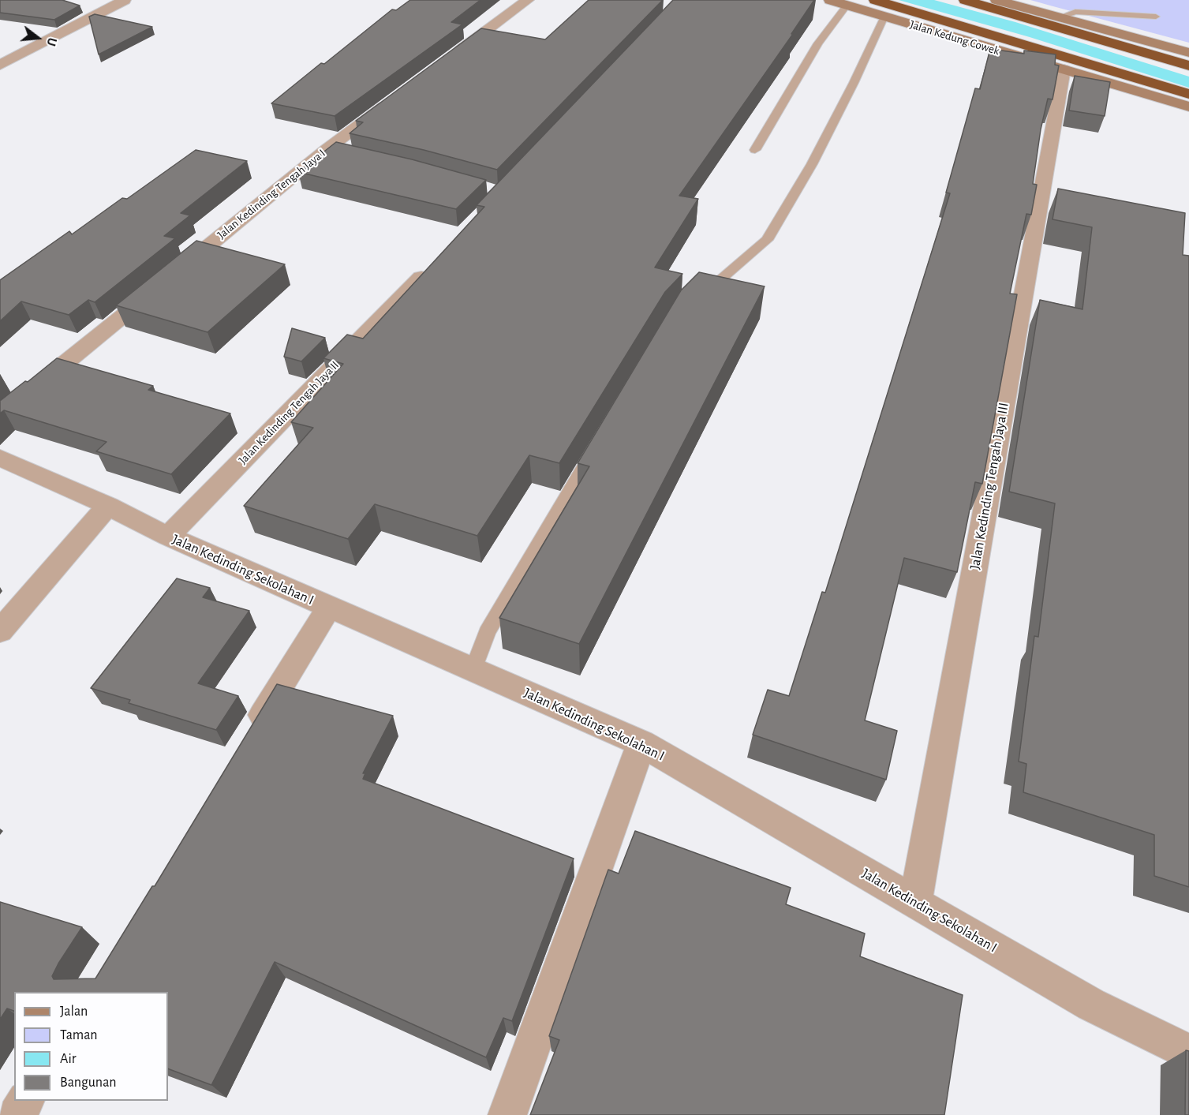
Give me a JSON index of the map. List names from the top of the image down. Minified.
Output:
{"streets":{"highway":["Jalan Kedung Cowek"],"street":["Jalan Kedinding Tengah Jaya I","Jalan Kedinding Tengah Jaya II","Jalan Kedinding Tengah Jaya III","Jalan Kedinding Sekolahan I"]},"crossings":[["Jalan Kedung Cowek","Jalan Kedinding Tengah Jaya III"],["Jalan Kedinding Tengah Jaya II","Jalan Kedinding Sekolahan I"],["Jalan Kedinding Tengah Jaya III","Jalan Kedinding Sekolahan I"]],"legend":["Jalan","Taman","Air","Bangunan"],"north":"right"}
